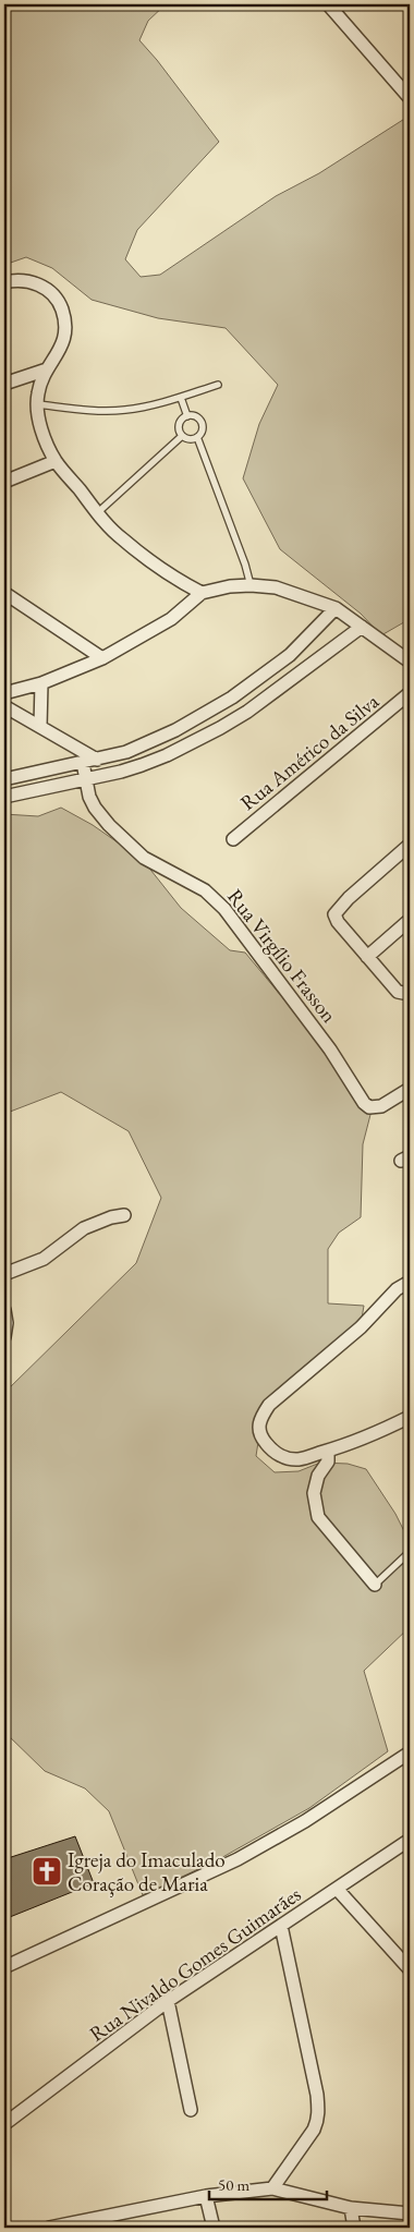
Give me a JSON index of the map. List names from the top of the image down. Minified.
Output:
{"streets":{"street":["Rua Américo da Silva","Rua Virgílio Frasson","Rua Nivaldo Gomes Guimarães"]},"places":{"church":["Igreja do Imaculado Coração de Maria"]},"scale_bar":"50 m"}
